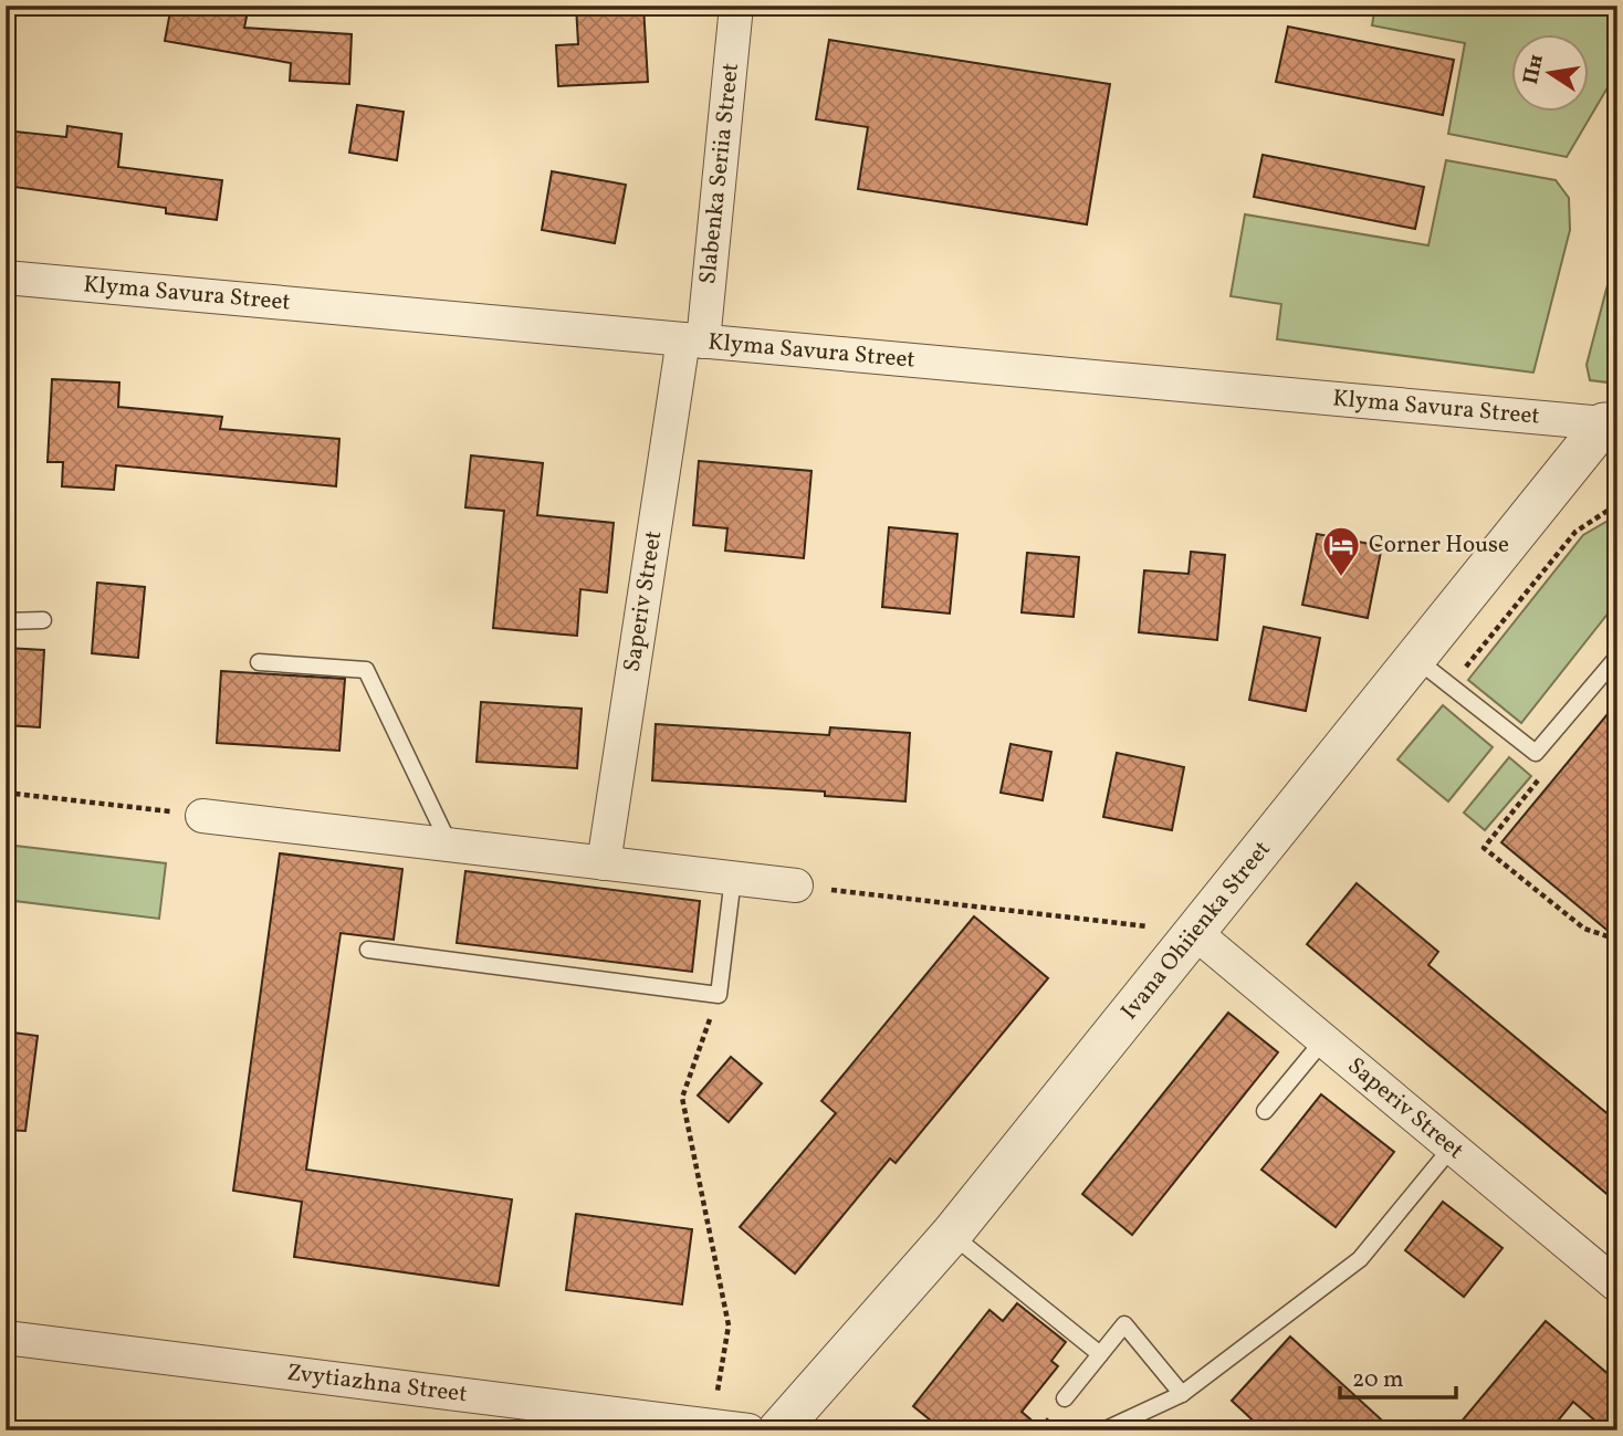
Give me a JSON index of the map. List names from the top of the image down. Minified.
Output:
{"streets":{"street":["Slabenka Seriia Street","Klyma Savura Street","Saperiv Street","Ivana Ohiienka Street","Zvytiazhna Street"]},"crossings":[["Slabenka Seriia Street","Klyma Savura Street"],["Slabenka Seriia Street","Saperiv Street"],["Klyma Savura Street","Saperiv Street"],["Klyma Savura Street","Ivana Ohiienka Street"],["Saperiv Street","Ivana Ohiienka Street"]],"places":{"hotel":["Corner House"]},"scale_bar":"20 m","north":"left"}
